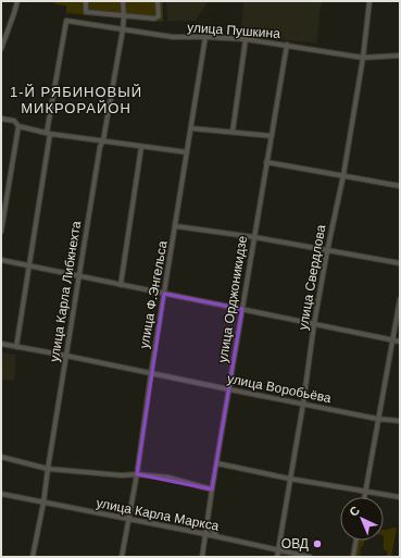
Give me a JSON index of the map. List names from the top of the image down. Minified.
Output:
{"streets":{"street":["улица Пушкина","улица Свердлова","улица Карла Либкнехта","улица Ф.Энгельса","улица Орджоникидзе","улица Воробьёва","улица Карла Маркса"]},"crossings":[["улица Пушкина","улица Свердлова"],["улица Пушкина","улица Карла Либкнехта"],["улица Пушкина","улица Ф.Энгельса"],["улица Пушкина","улица Орджоникидзе"],["улица Свердлова","улица Воробьёва"],["улица Свердлова","улица Карла Маркса"],["улица Карла Либкнехта","улица Воробьёва"],["улица Карла Либкнехта","улица Карла Маркса"],["улица Ф.Энгельса","улица Воробьёва"],["улица Ф.Энгельса","улица Карла Маркса"],["улица Орджоникидзе","улица Воробьёва"],["улица Орджоникидзе","улица Карла Маркса"]],"districts":["1-Й РЯБИНОВЫЙ МИКРОРАЙОН"],"places":["ОВД"],"north":"top left"}
